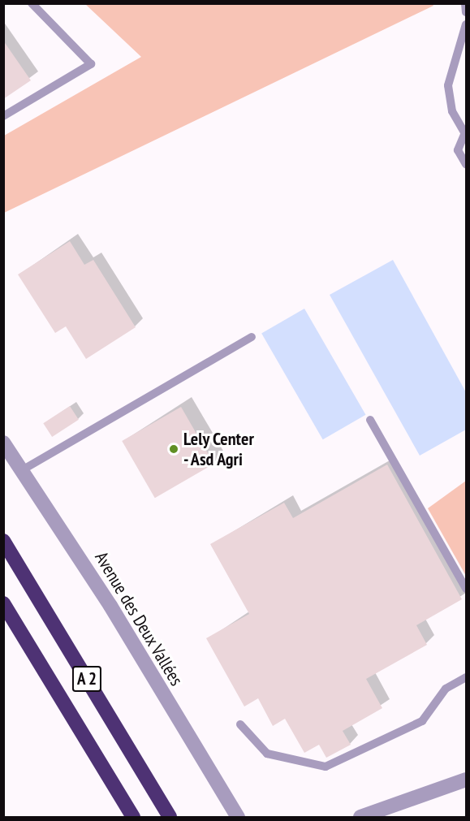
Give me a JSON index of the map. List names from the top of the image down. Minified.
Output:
{"streets":{"highway":["A 2"],"street":["Avenue des Deux Vallées"]},"places":["Lely Center - Asd Agri"]}
